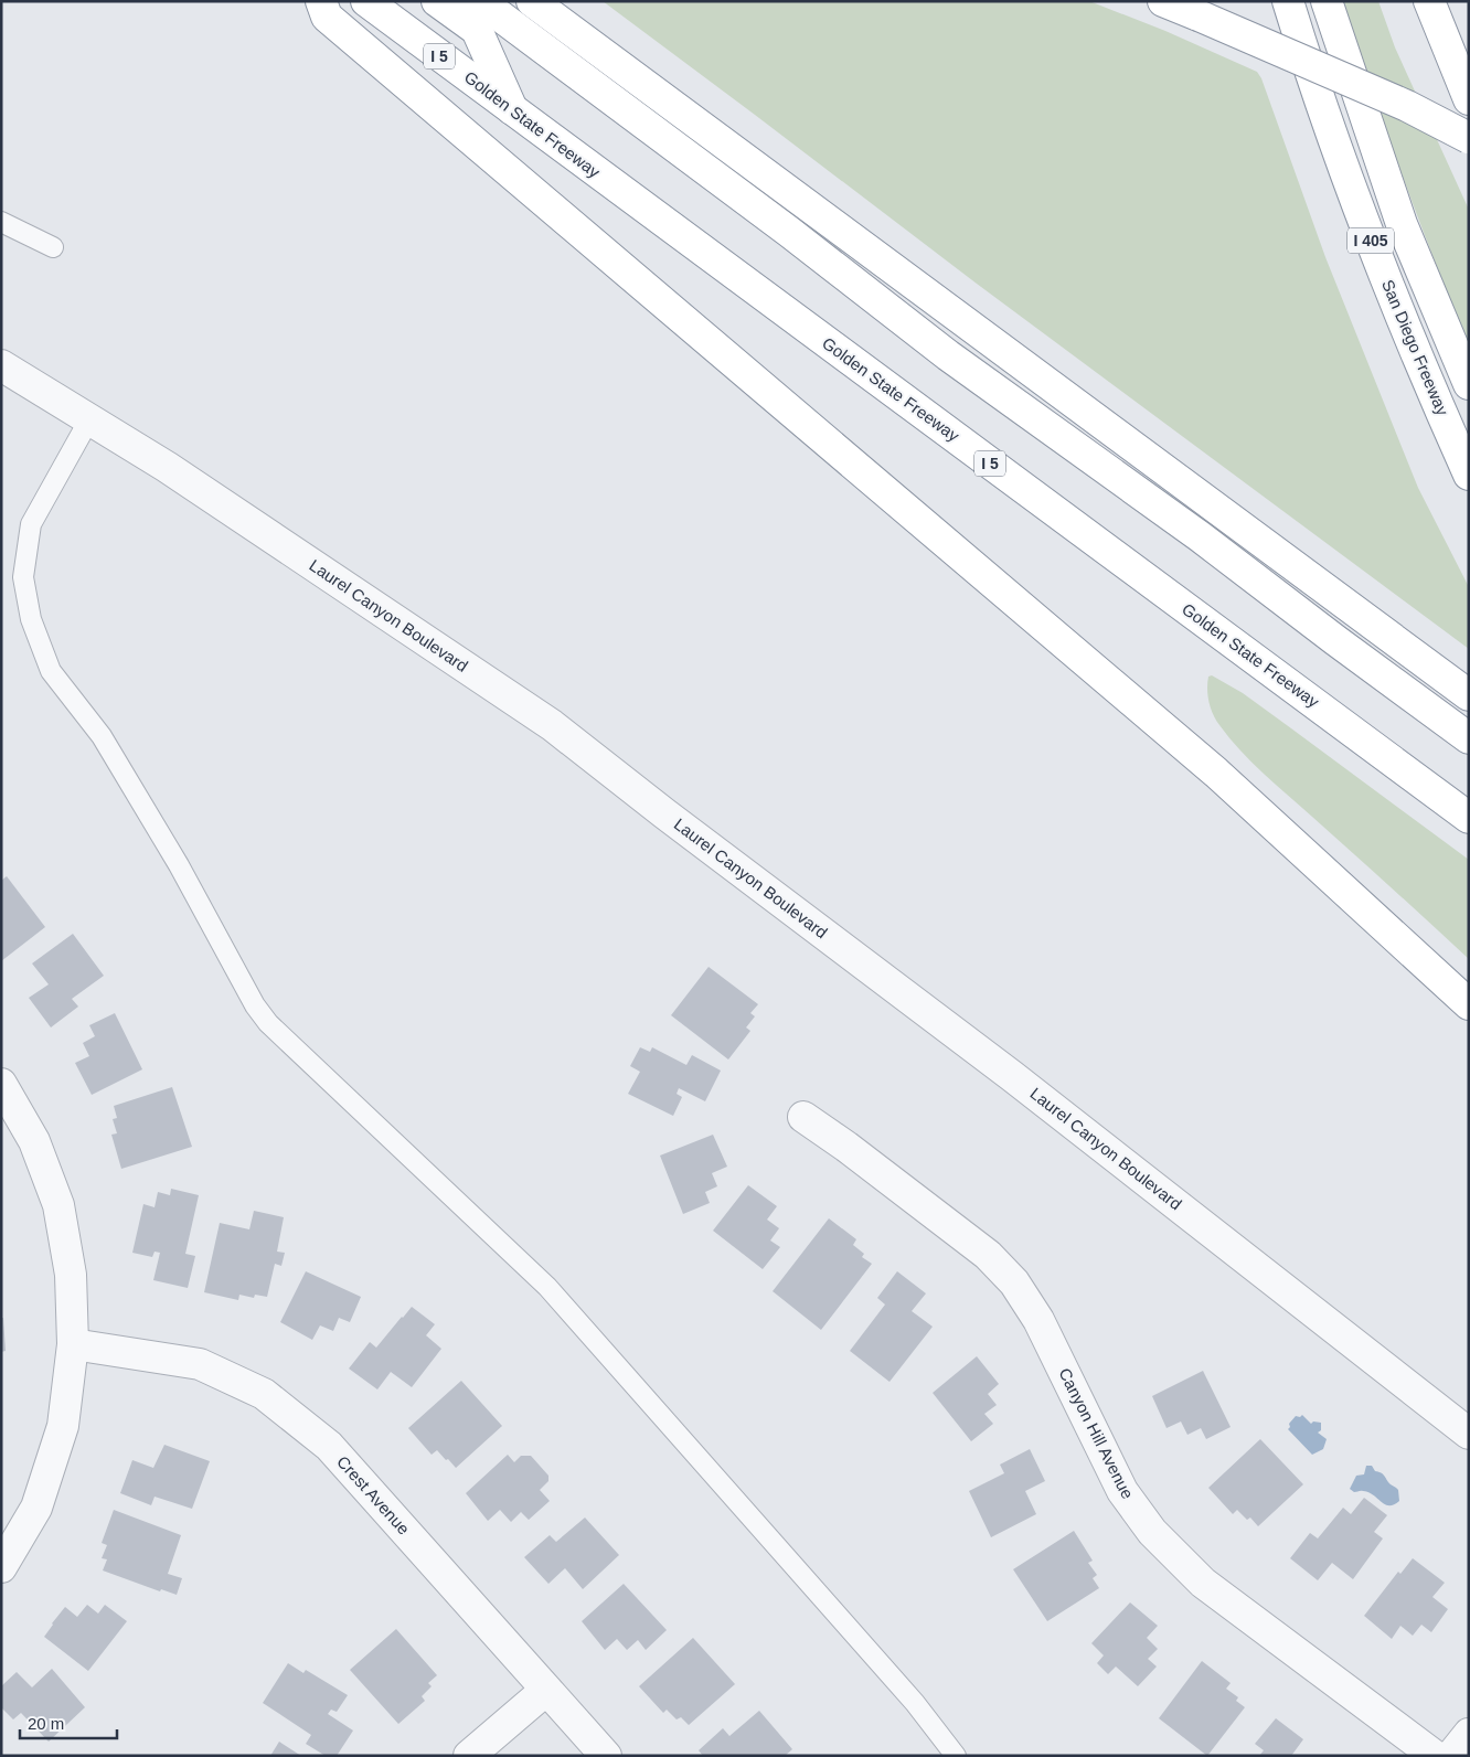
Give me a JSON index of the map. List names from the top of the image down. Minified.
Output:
{"streets":{"highway":["I 5","Golden State Freeway","I 405","San Diego Freeway"],"street":["Laurel Canyon Boulevard","Canyon Hill Avenue","Crest Avenue"]},"scale_bar":"20 m"}
